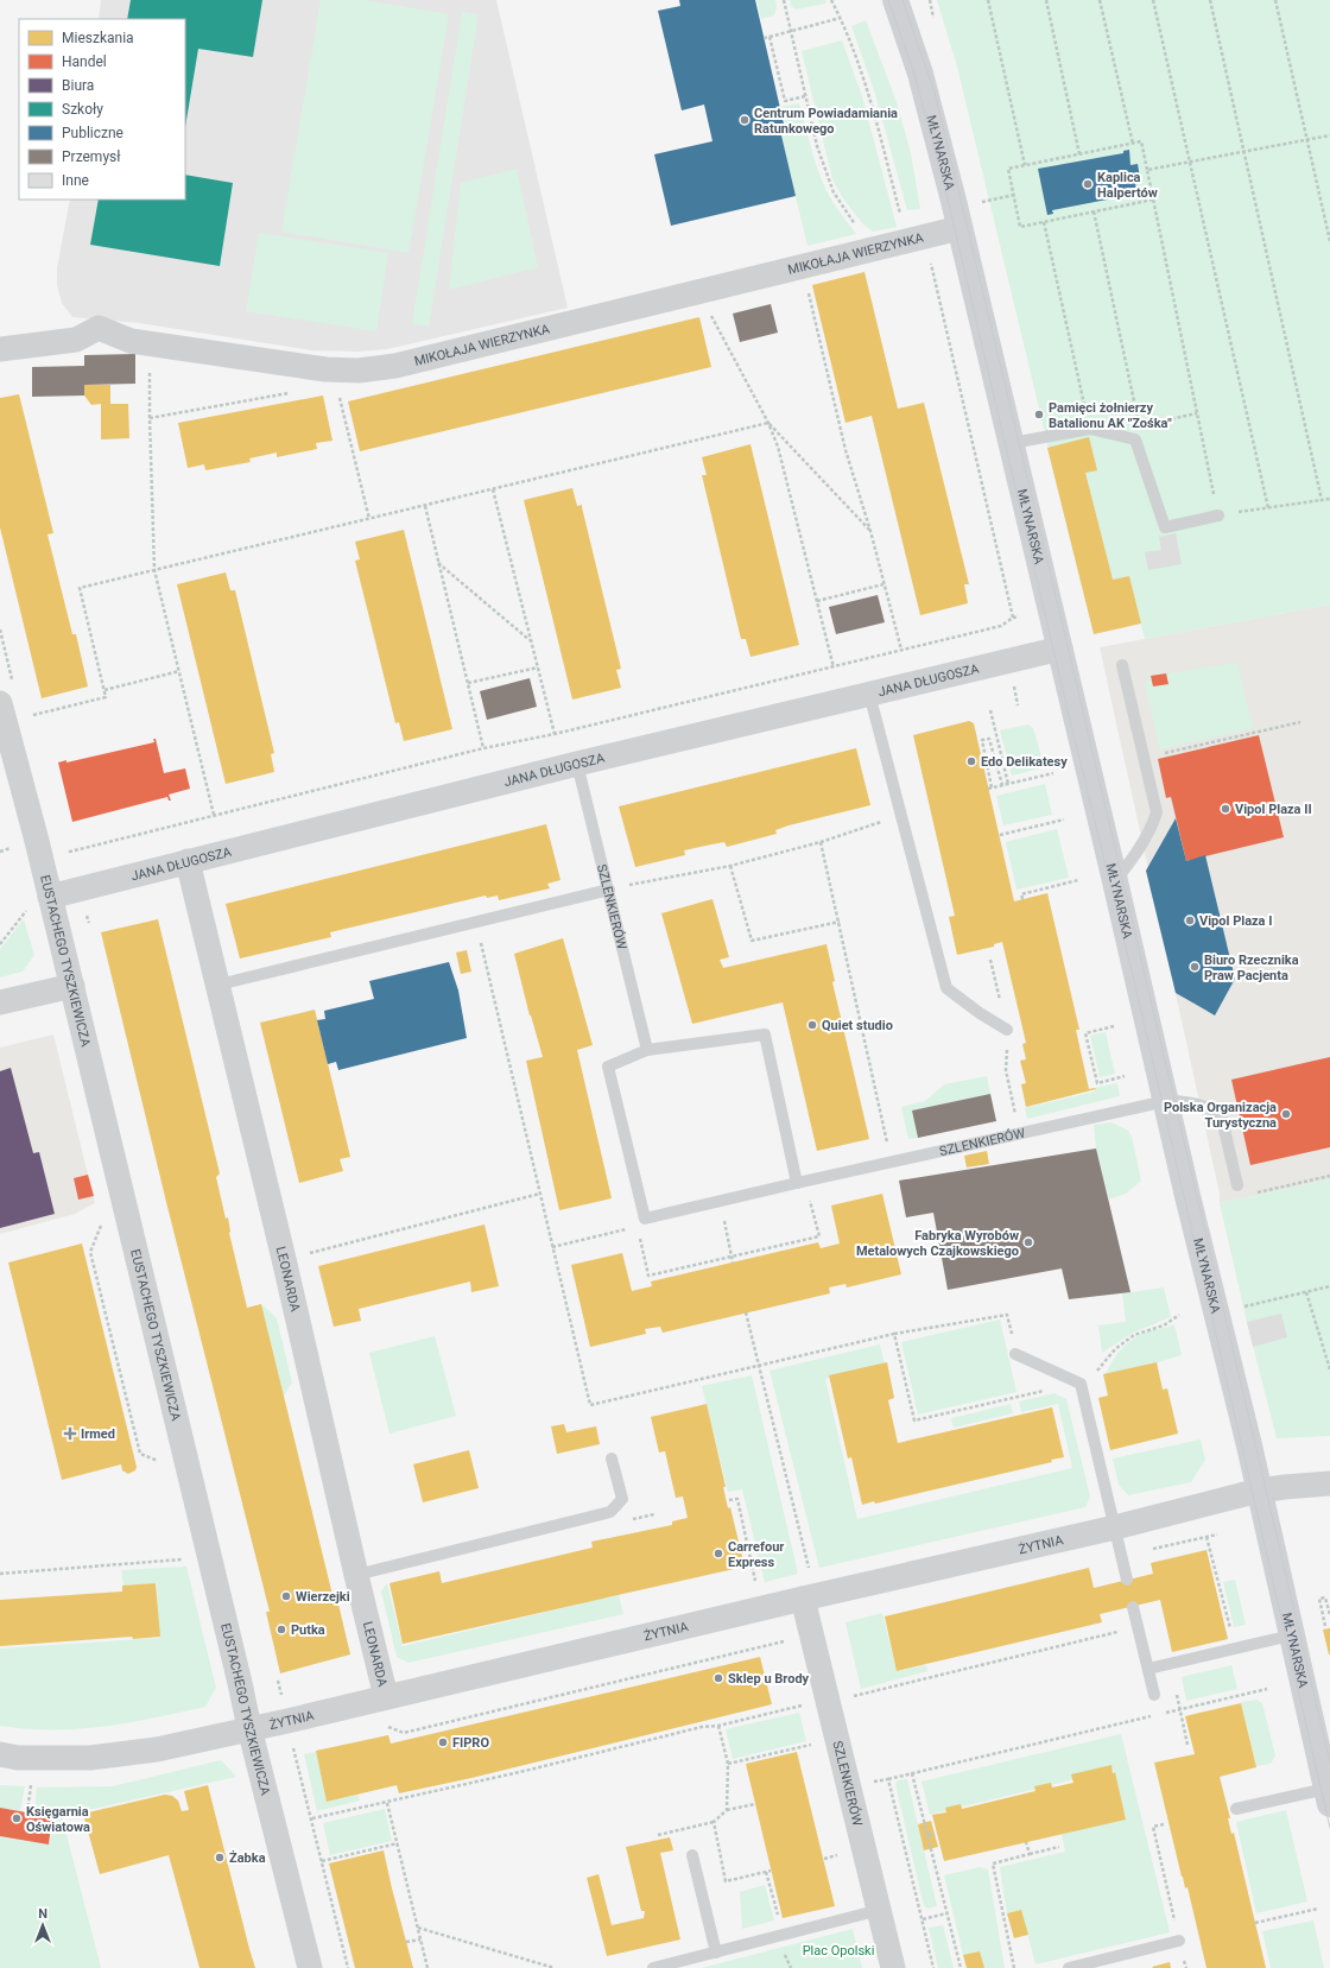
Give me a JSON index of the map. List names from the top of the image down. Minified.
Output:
{"streets":{"street":["MŁYNARSKA","MIKOŁAJA WIERZYNKA","JANA DŁUGOSZA","SZLENKIERÓW","EUSTACHEGO TYSZKIEWICZA","LEONARDA","ŻYTNIA"]},"crossings":[["MŁYNARSKA","MIKOŁAJA WIERZYNKA"],["MŁYNARSKA","JANA DŁUGOSZA"],["MŁYNARSKA","SZLENKIERÓW"],["MŁYNARSKA","ŻYTNIA"],["JANA DŁUGOSZA","SZLENKIERÓW"],["JANA DŁUGOSZA","EUSTACHEGO TYSZKIEWICZA"],["JANA DŁUGOSZA","LEONARDA"],["SZLENKIERÓW","ŻYTNIA"],["EUSTACHEGO TYSZKIEWICZA","ŻYTNIA"],["LEONARDA","ŻYTNIA"]],"parks":["Plac Opolski"],"places":{"other":["Centrum Powiadamiania Ratunkowego","Kaplica Halpertów","Pamięci żołnierzy Batalionu AK \"Zośka\"","Edo Delikatesy","Vipol Plaza II","Vipol Plaza I","Biuro Rzecznika Praw Pacjenta","Quiet studio","Polska Organizacja Turystyczna","Fabryka Wyrobów Metalowych Czajkowskiego","Carrefour Express","Wierzejki","Putka","Sklep u Brody","FIPRO","Księgarnia Oświatowa","Żabka"],"health":["Irmed"]},"legend":["Mieszkania","Handel","Biura","Szkoły","Publiczne","Przemysł","Inne"],"north":"top"}
